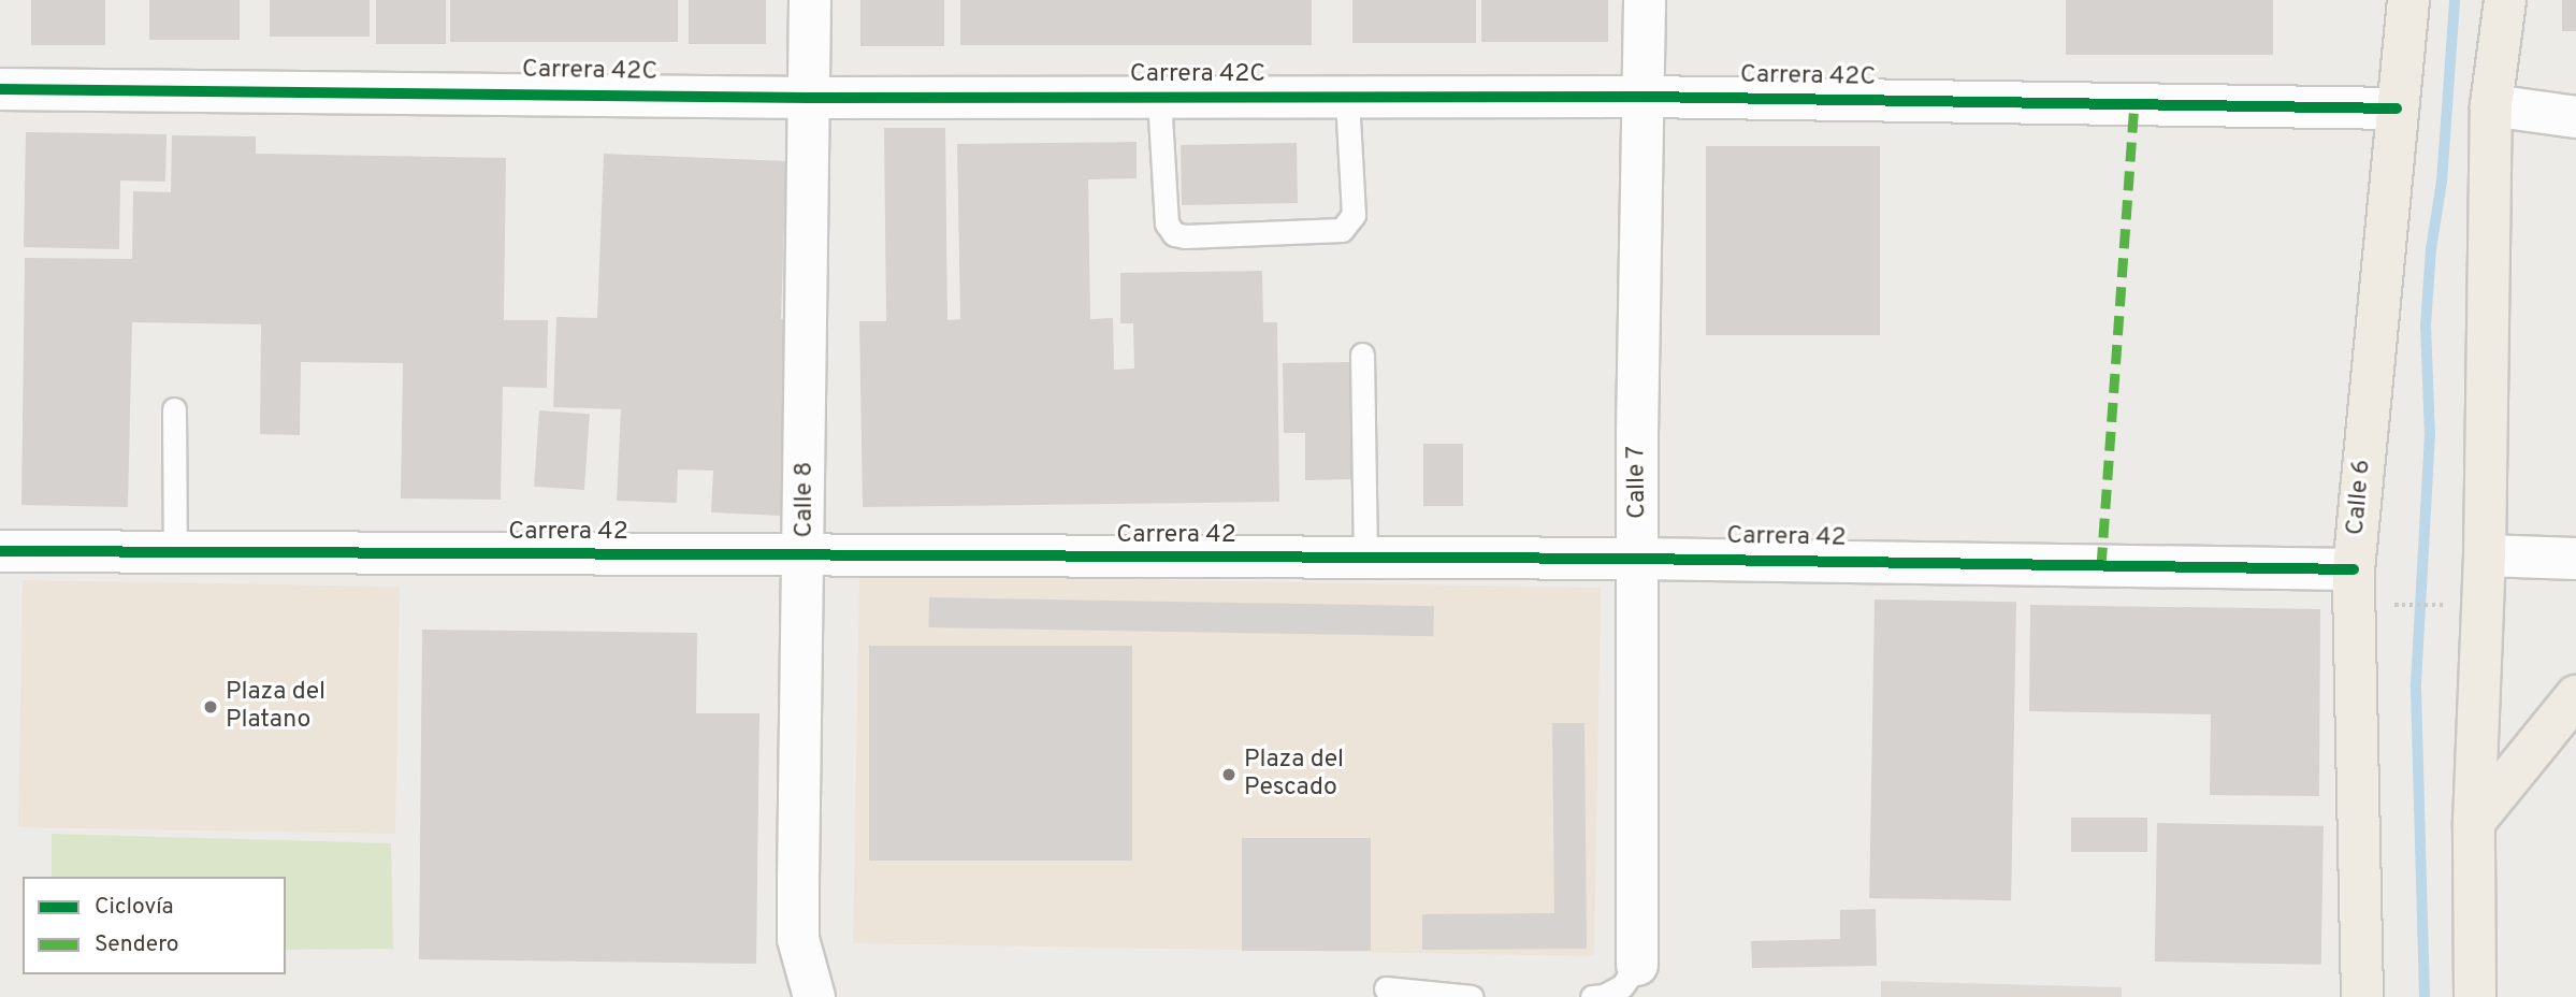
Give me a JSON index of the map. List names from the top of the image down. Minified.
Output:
{"streets":{"main road":["Calle 6"],"street":["Carrera 42C","Calle 7","Calle 8","Carrera 42"]},"crossings":[["Carrera 42C","Calle 7"],["Carrera 42C","Calle 6"],["Carrera 42C","Calle 8"],["Calle 7","Carrera 42"],["Calle 6","Carrera 42"],["Calle 8","Carrera 42"]],"places":["Plaza del Platano","Plaza del Pescado"],"legend":["Ciclovía","Sendero"]}
